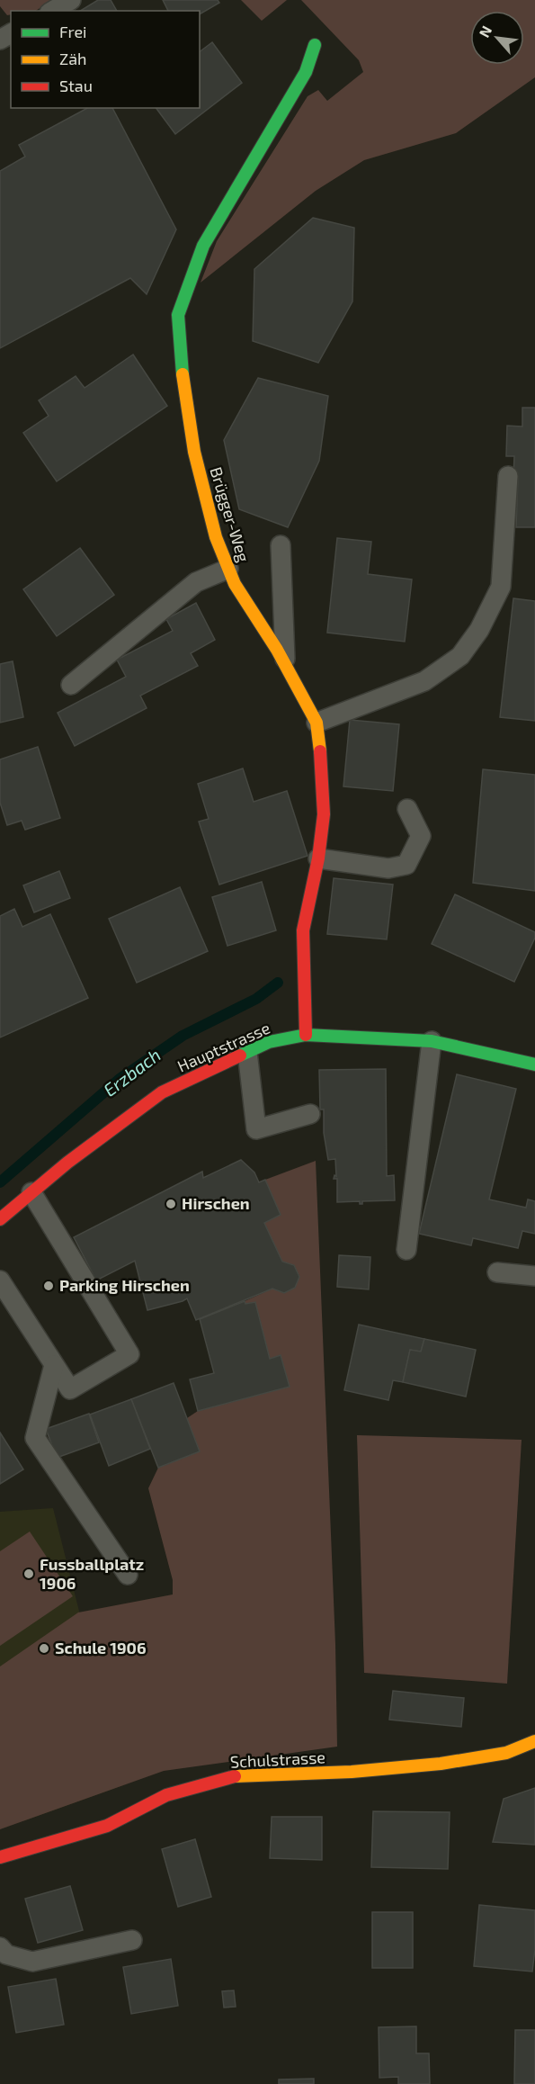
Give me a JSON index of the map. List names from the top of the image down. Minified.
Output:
{"streets":{"street":["Brügger-Weg","Hauptstrasse","Schulstrasse"]},"crossings":[["Brügger-Weg","Hauptstrasse"]],"water":["Erzbach"],"places":["Hirschen","Parking Hirschen","Fussballplatz 1906","Schule 1906"],"legend":["Frei","Zäh","Stau"],"north":"top left"}
